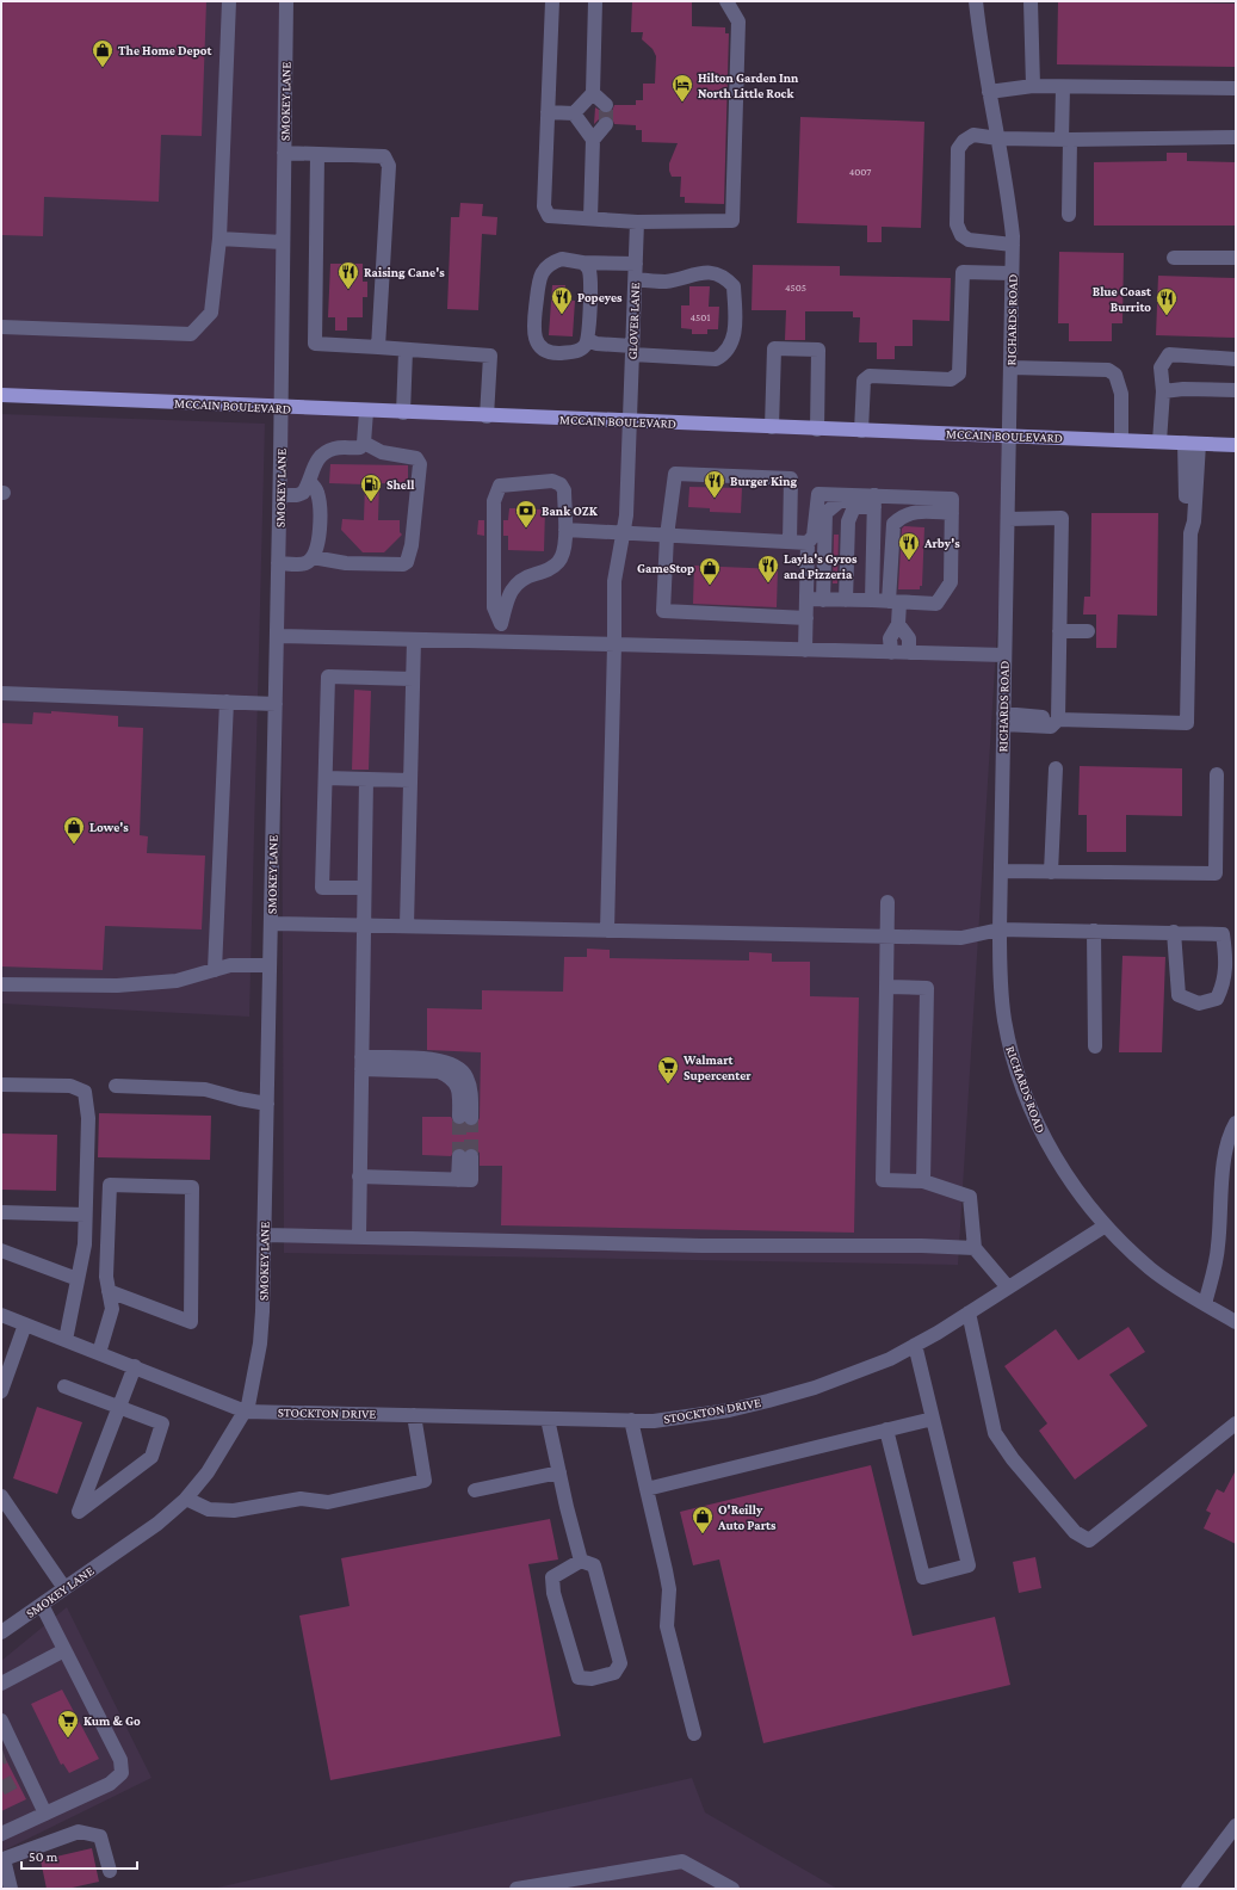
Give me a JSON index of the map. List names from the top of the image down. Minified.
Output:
{"streets":{"main road":["MCCAIN BOULEVARD"],"street":["SMOKEY LANE","RICHARDS ROAD","GLOVER LANE","STOCKTON DRIVE"]},"crossings":[["SMOKEY LANE","MCCAIN BOULEVARD"],["SMOKEY LANE","STOCKTON DRIVE"],["RICHARDS ROAD","MCCAIN BOULEVARD"],["RICHARDS ROAD","STOCKTON DRIVE"],["GLOVER LANE","MCCAIN BOULEVARD"]],"places":{"shop":["The Home Depot","GameStop","Lowe's","O'Reilly Auto Parts"],"hotel":["Hilton Garden Inn North Little Rock"],"restaurant":["Raising Cane's","Popeyes","Blue Coast Burrito","Burger King","Arby's","Layla's Gyros and Pizzeria"],"fuel station":["Shell"],"bank":["Bank OZK"],"supermarket":["Walmart Supercenter","Kum & Go"]},"house_numbers":["4007","4505","4501"],"scale_bar":"50 m"}
